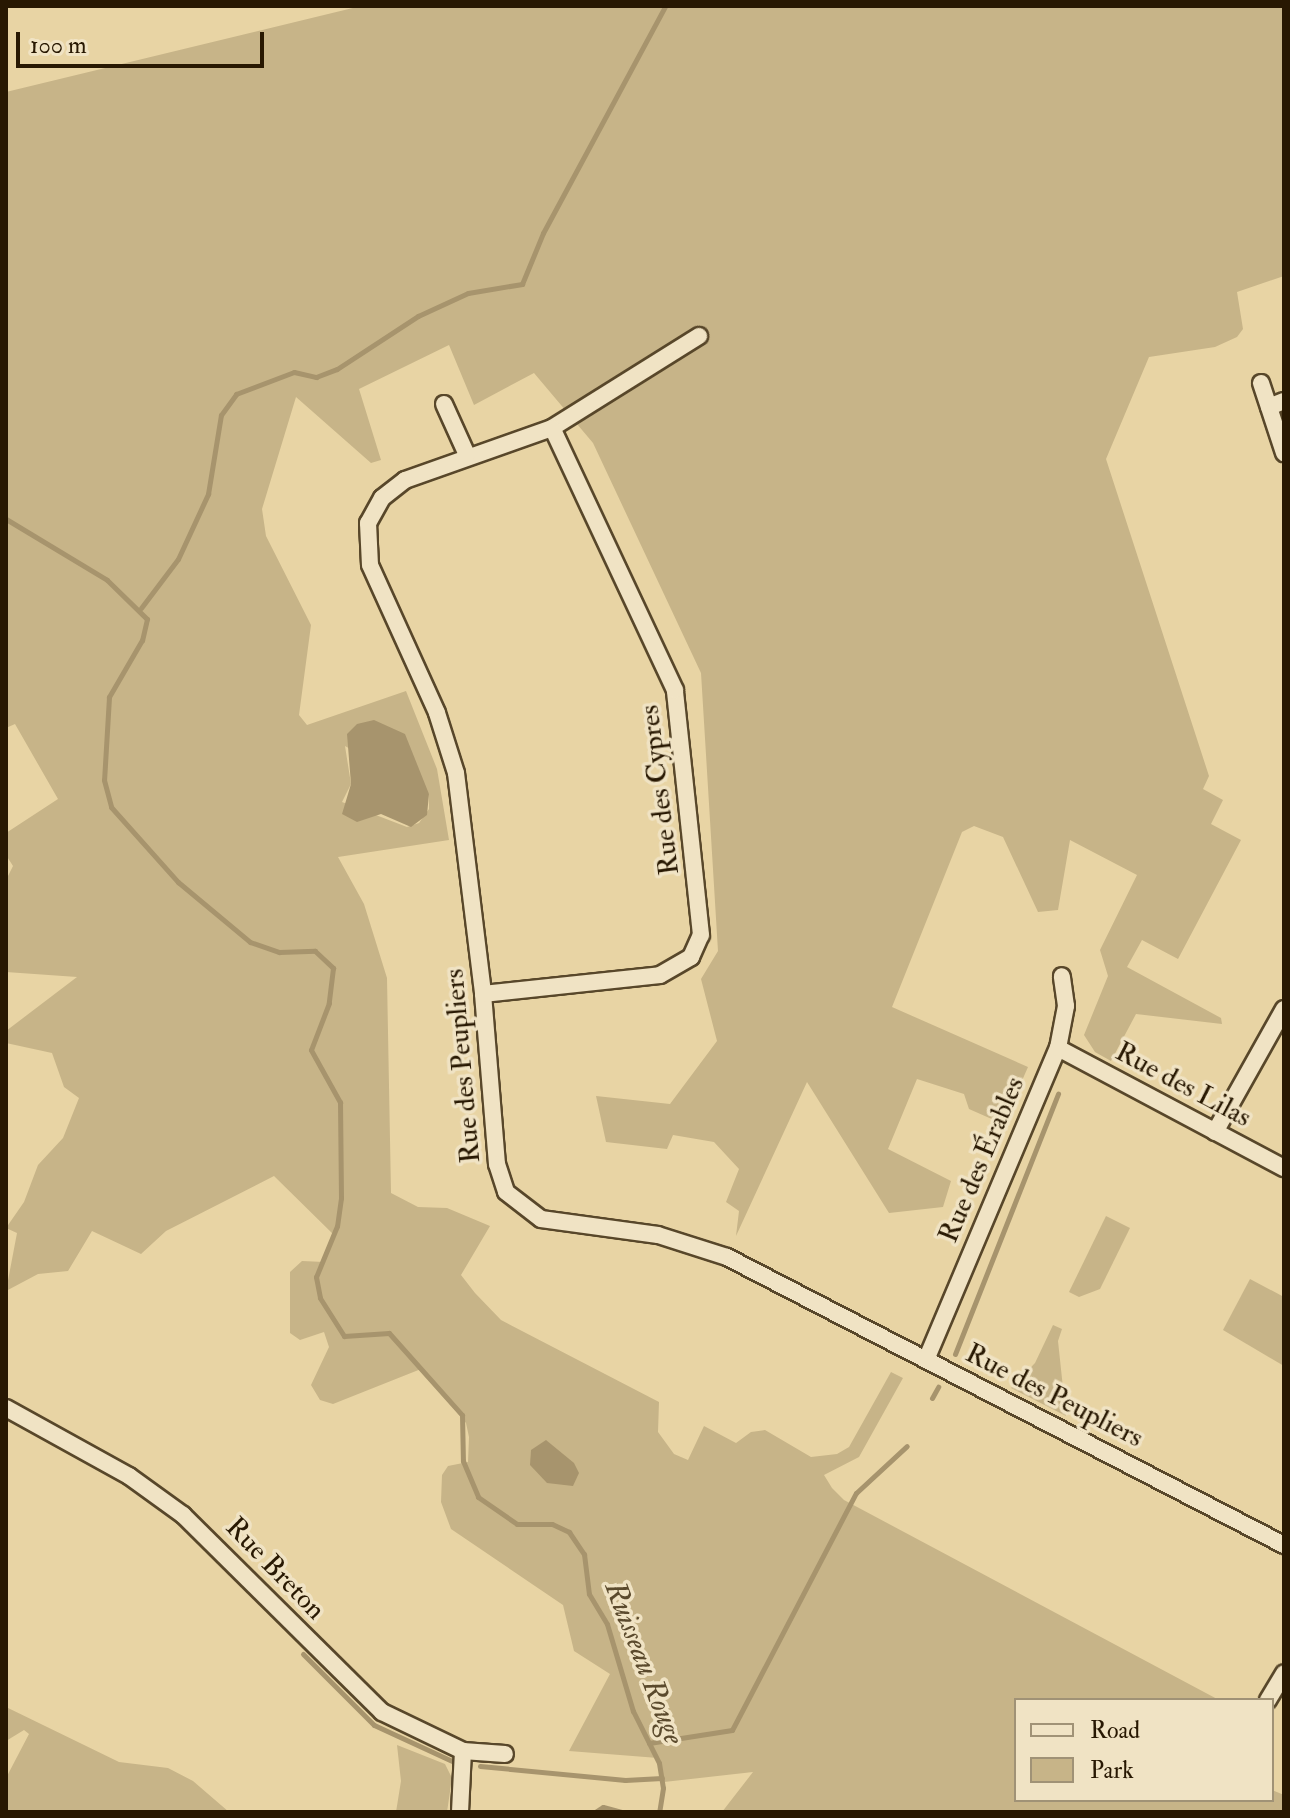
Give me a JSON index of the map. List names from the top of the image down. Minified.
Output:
{"streets":{"street":["Rue des Cypres","Rue des Peupliers","Rue des Lilas","Rue des Érables","Rue Breton"]},"crossings":[["Rue des Cypres","Rue des Peupliers"],["Rue des Peupliers","Rue des Érables"],["Rue des Lilas","Rue des Érables"]],"water":["Ruisseau Rouge"],"legend":["Road","Park"],"scale_bar":"100 m"}
